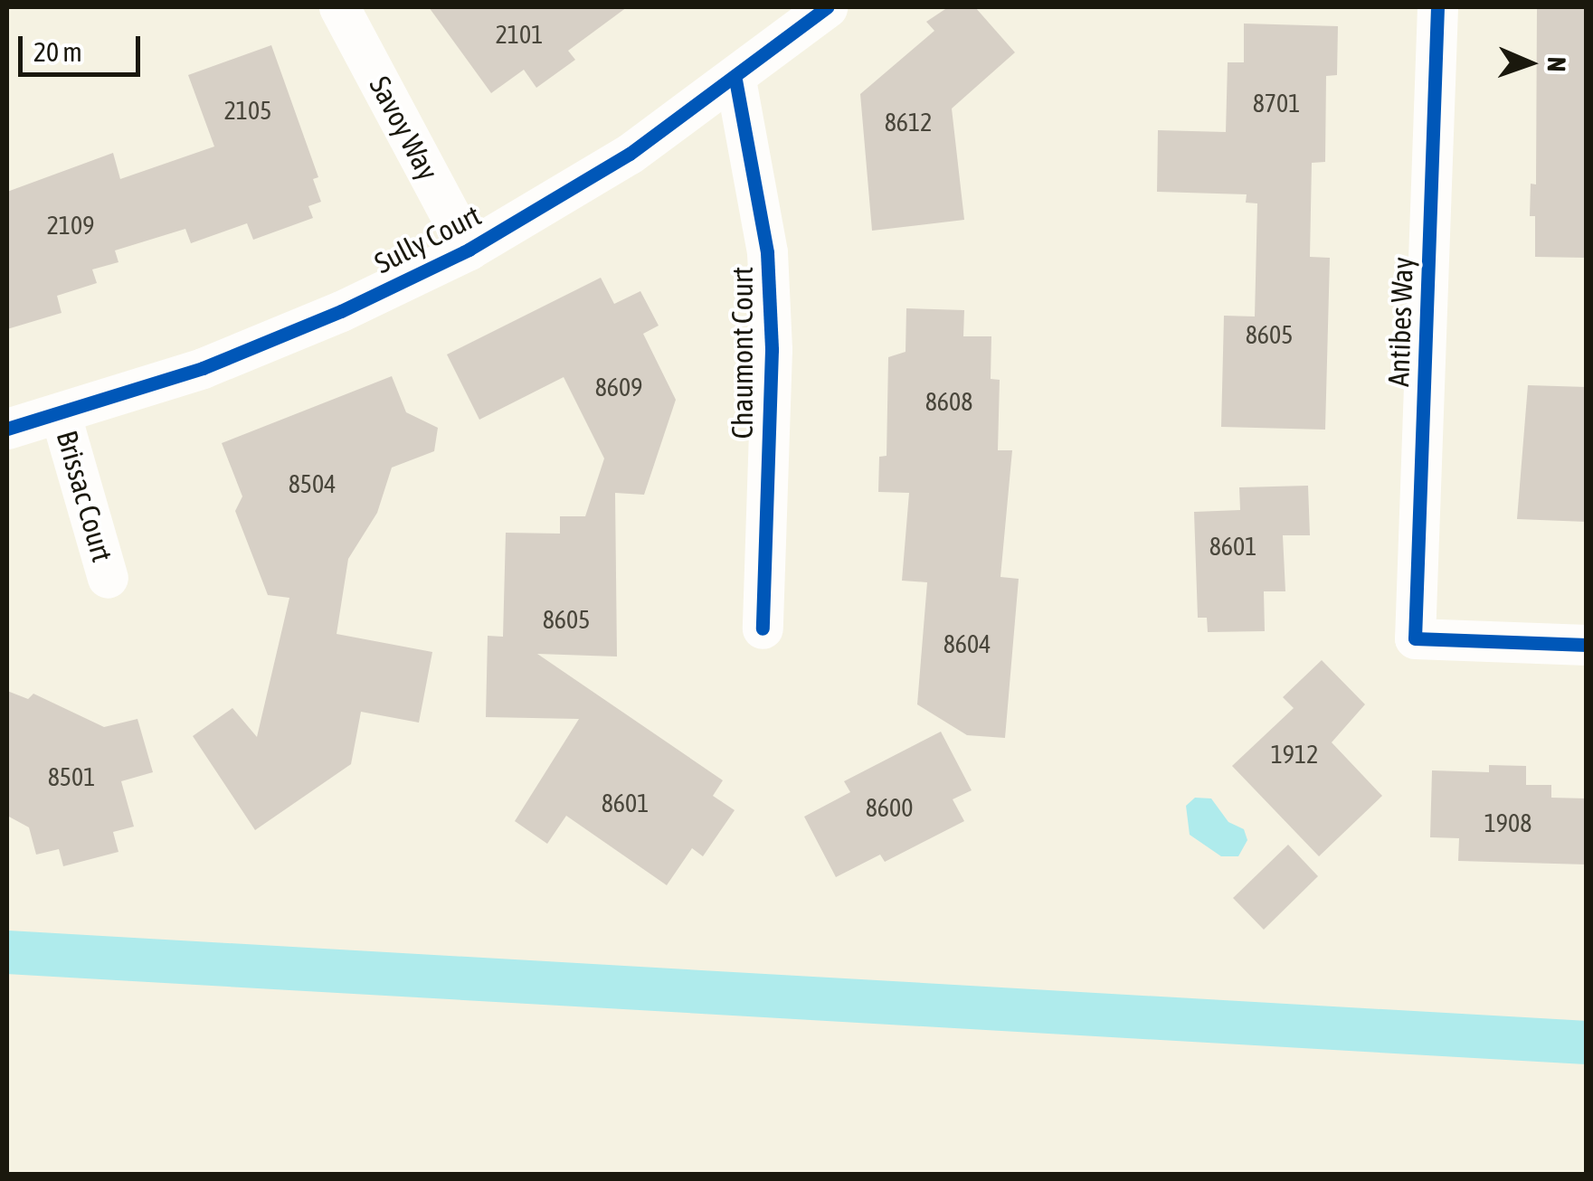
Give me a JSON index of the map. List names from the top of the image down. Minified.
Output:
{"streets":{"street":["Savoy Way","Sully Court","Antibes Way","Chaumont Court","Brissac Court"]},"crossings":[["Savoy Way","Sully Court"],["Sully Court","Chaumont Court"],["Sully Court","Brissac Court"]],"house_numbers":["2101","8701","2105","8612","2109","8605","8609","8608","8504","8601","8605","8604","1912","8501","8601","8600","1908"],"scale_bar":"20 m","north":"right"}
